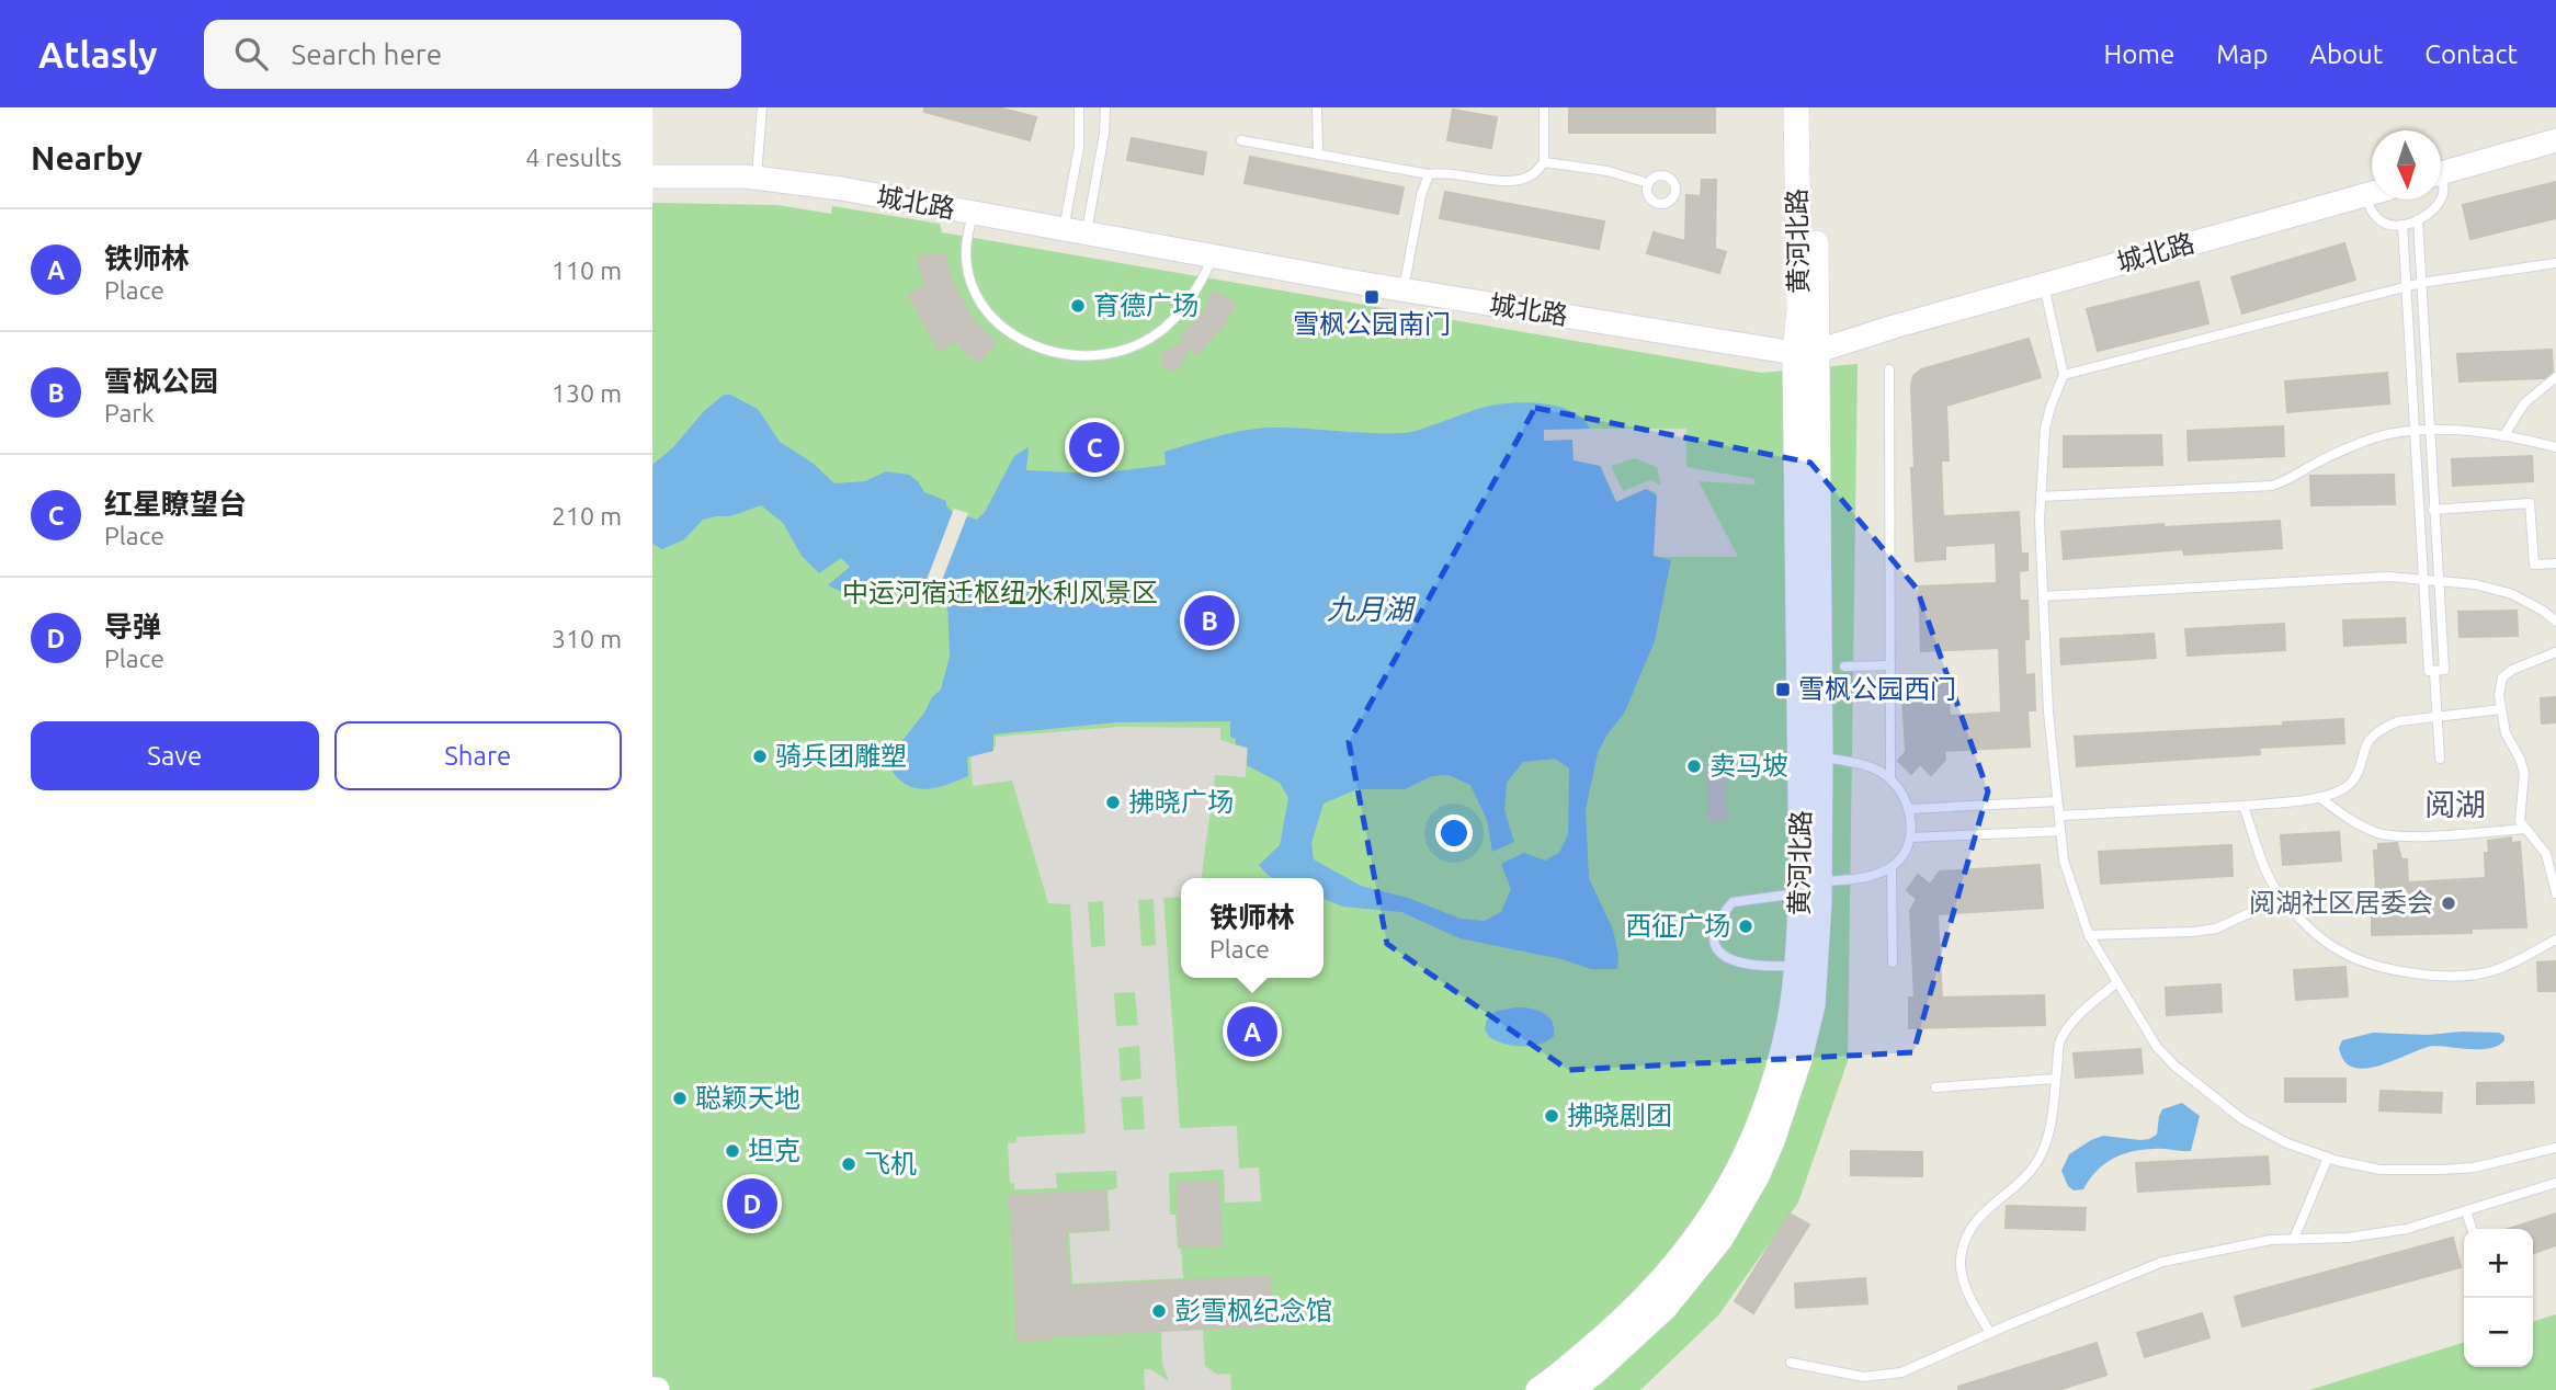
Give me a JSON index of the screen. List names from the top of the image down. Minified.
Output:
{"streets":{"main road":["黄河北路"],"street":["城北路"]},"crossings":[["城北路","黄河北路"]],"districts":["阅湖"],"water":["九月湖"],"parks":["中运河宿迁枢纽水利风景区"],"places":{"transit":["雪枫公园南门","雪枫公园西门"],"other":["育德广场","骑兵团雕塑","卖马坡","拂晓广场","阅湖社区居委会","西征广场","聪颖天地","拂晓剧团","坦克","飞机","彭雪枫纪念馆"]},"north":"bottom","page":{"header":"Atlasly","search":"Search here","nav":["Home","Map","About","Contact"],"heading":["Nearby","4 results"],"list":[{"mark":"A","name":"铁师林","note":"Place","value":"110 m"},{"mark":"B","name":"雪枫公园","note":"Park","value":"130 m"},{"mark":"C","name":"红星瞭望台","note":"Place","value":"210 m"},{"mark":"D","name":"导弹","note":"Place","value":"310 m"}],"pins":["C","B","A","D"],"buttons":["Save","Share"],"popup":["铁师林","Place"],"map_buttons":["+","−"]}}
